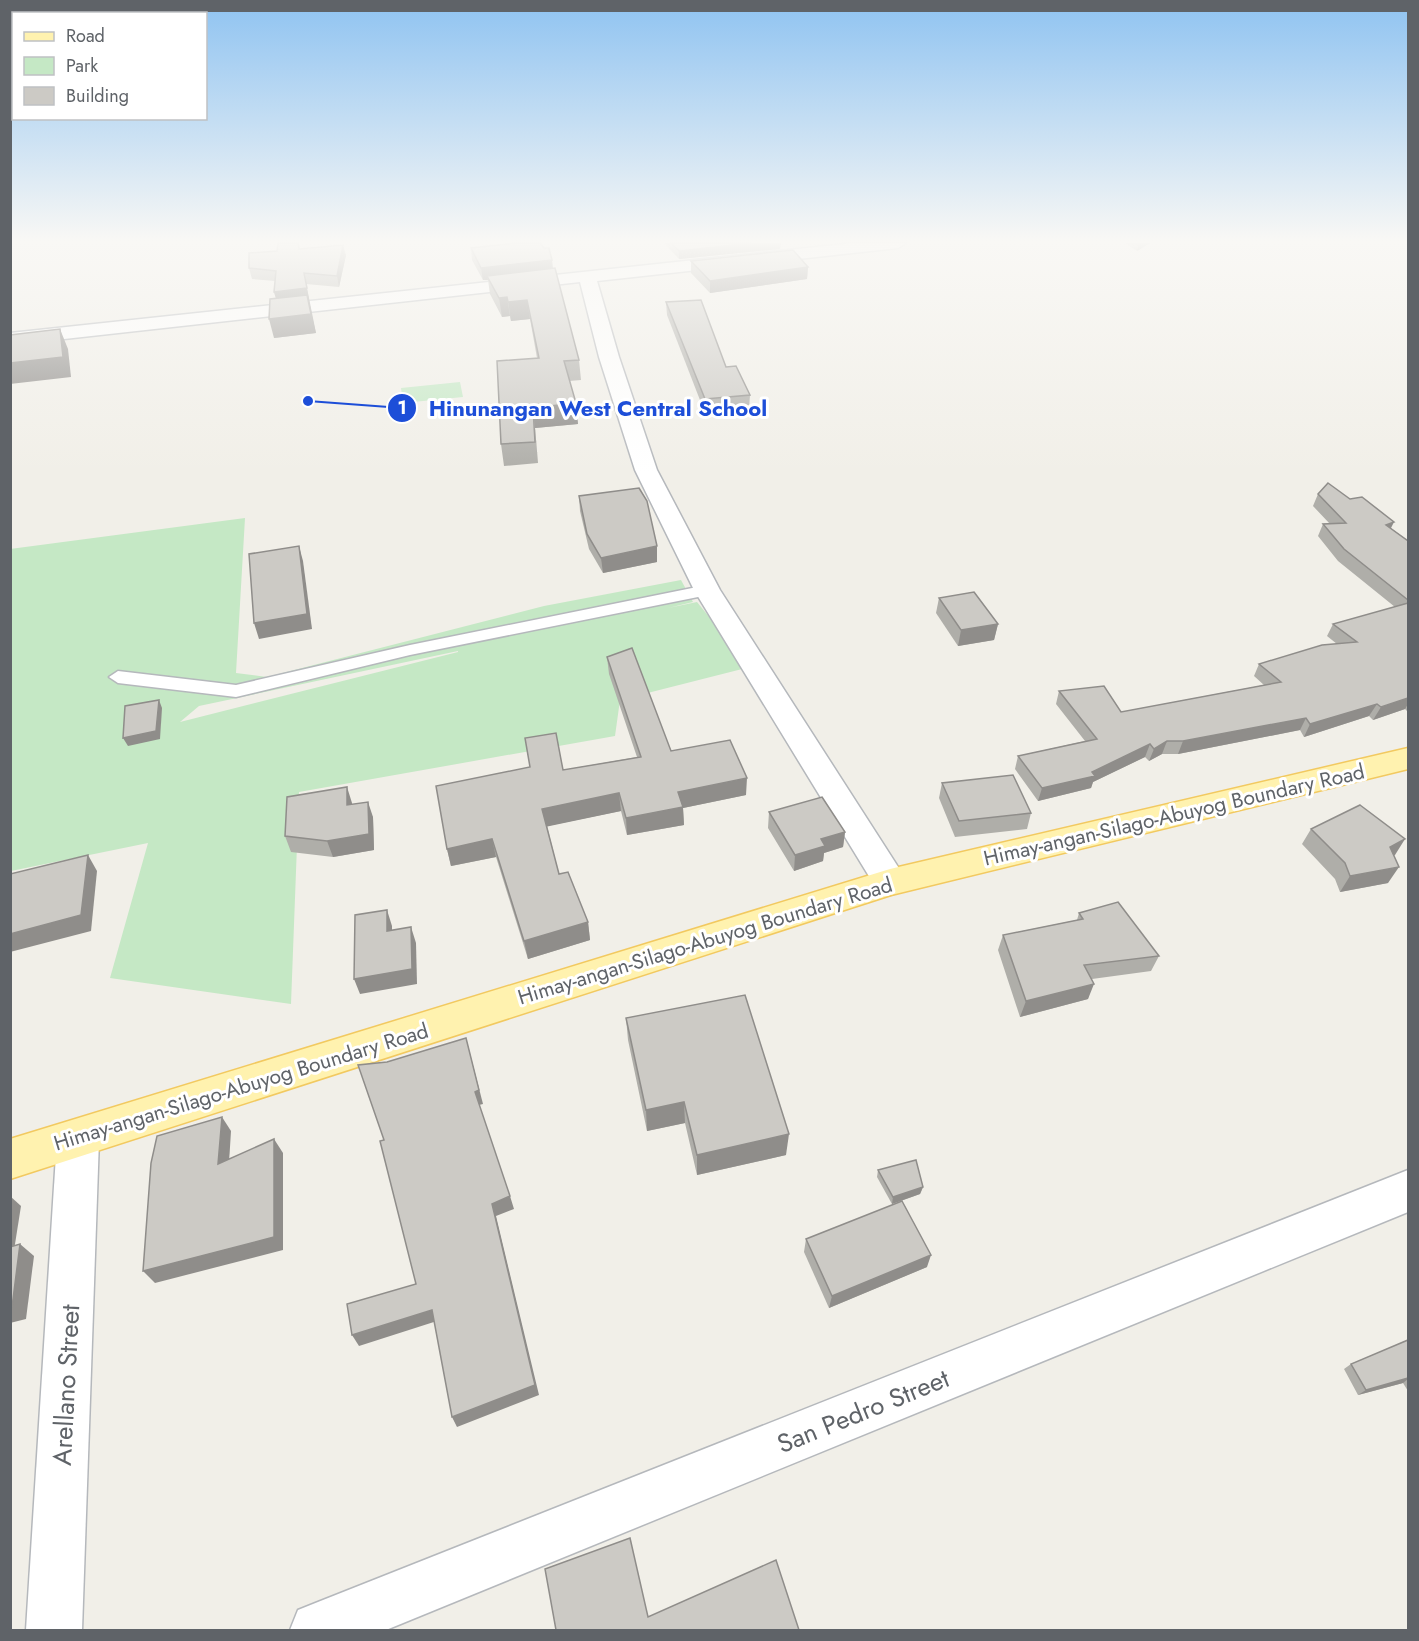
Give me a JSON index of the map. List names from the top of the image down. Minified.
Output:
{"streets":{"main road":["Himay-angan-Silago-Abuyog Boundary Road"],"street":["Arellano Street","San Pedro Street"]},"crossings":[["Himay-angan-Silago-Abuyog Boundary Road","Arellano Street"]],"places":["Hinunangan West Central School"],"legend":["Road","Park","Building"]}
